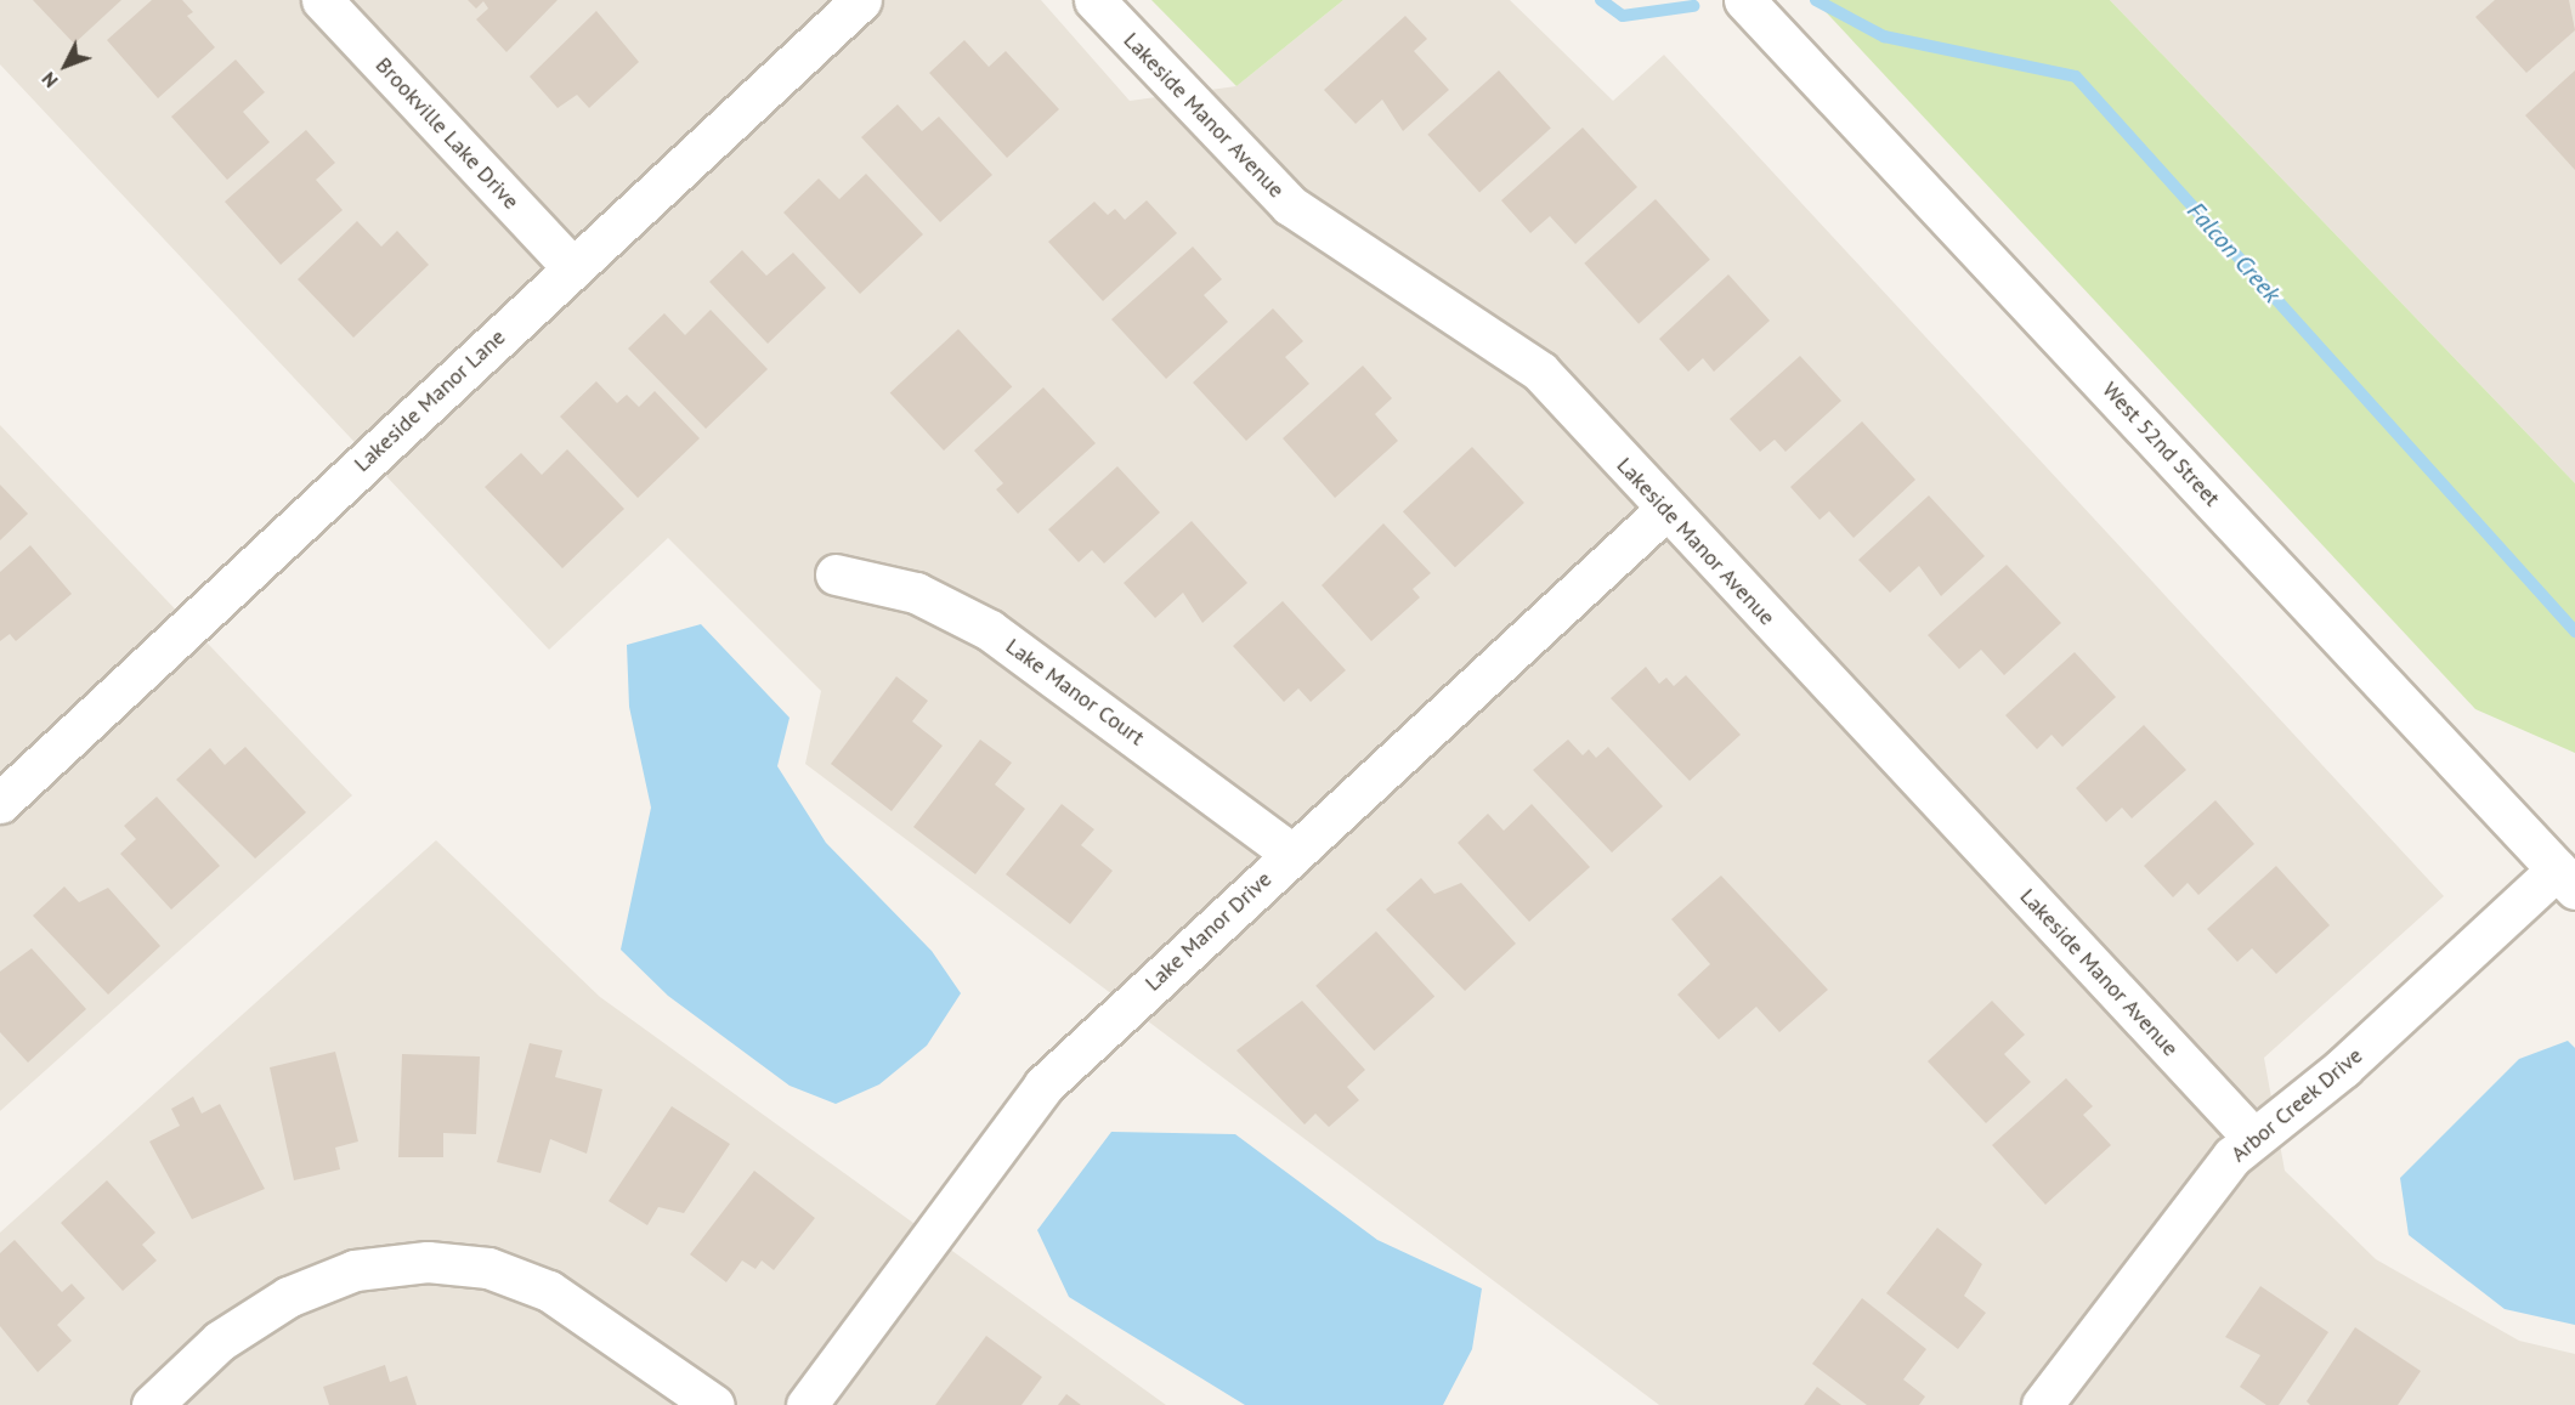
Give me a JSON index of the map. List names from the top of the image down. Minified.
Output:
{"streets":{"street":["Lakeside Manor Avenue","Brookville Lake Drive","Lakeside Manor Lane","West 52nd Street","Lake Manor Court","Lake Manor Drive","Arbor Creek Drive"]},"crossings":[["Lakeside Manor Avenue","Lake Manor Drive"],["Lakeside Manor Avenue","Arbor Creek Drive"],["Brookville Lake Drive","Lakeside Manor Lane"],["West 52nd Street","Arbor Creek Drive"],["Lake Manor Court","Lake Manor Drive"]],"water":["Falcon Creek"],"north":"bottom left"}
